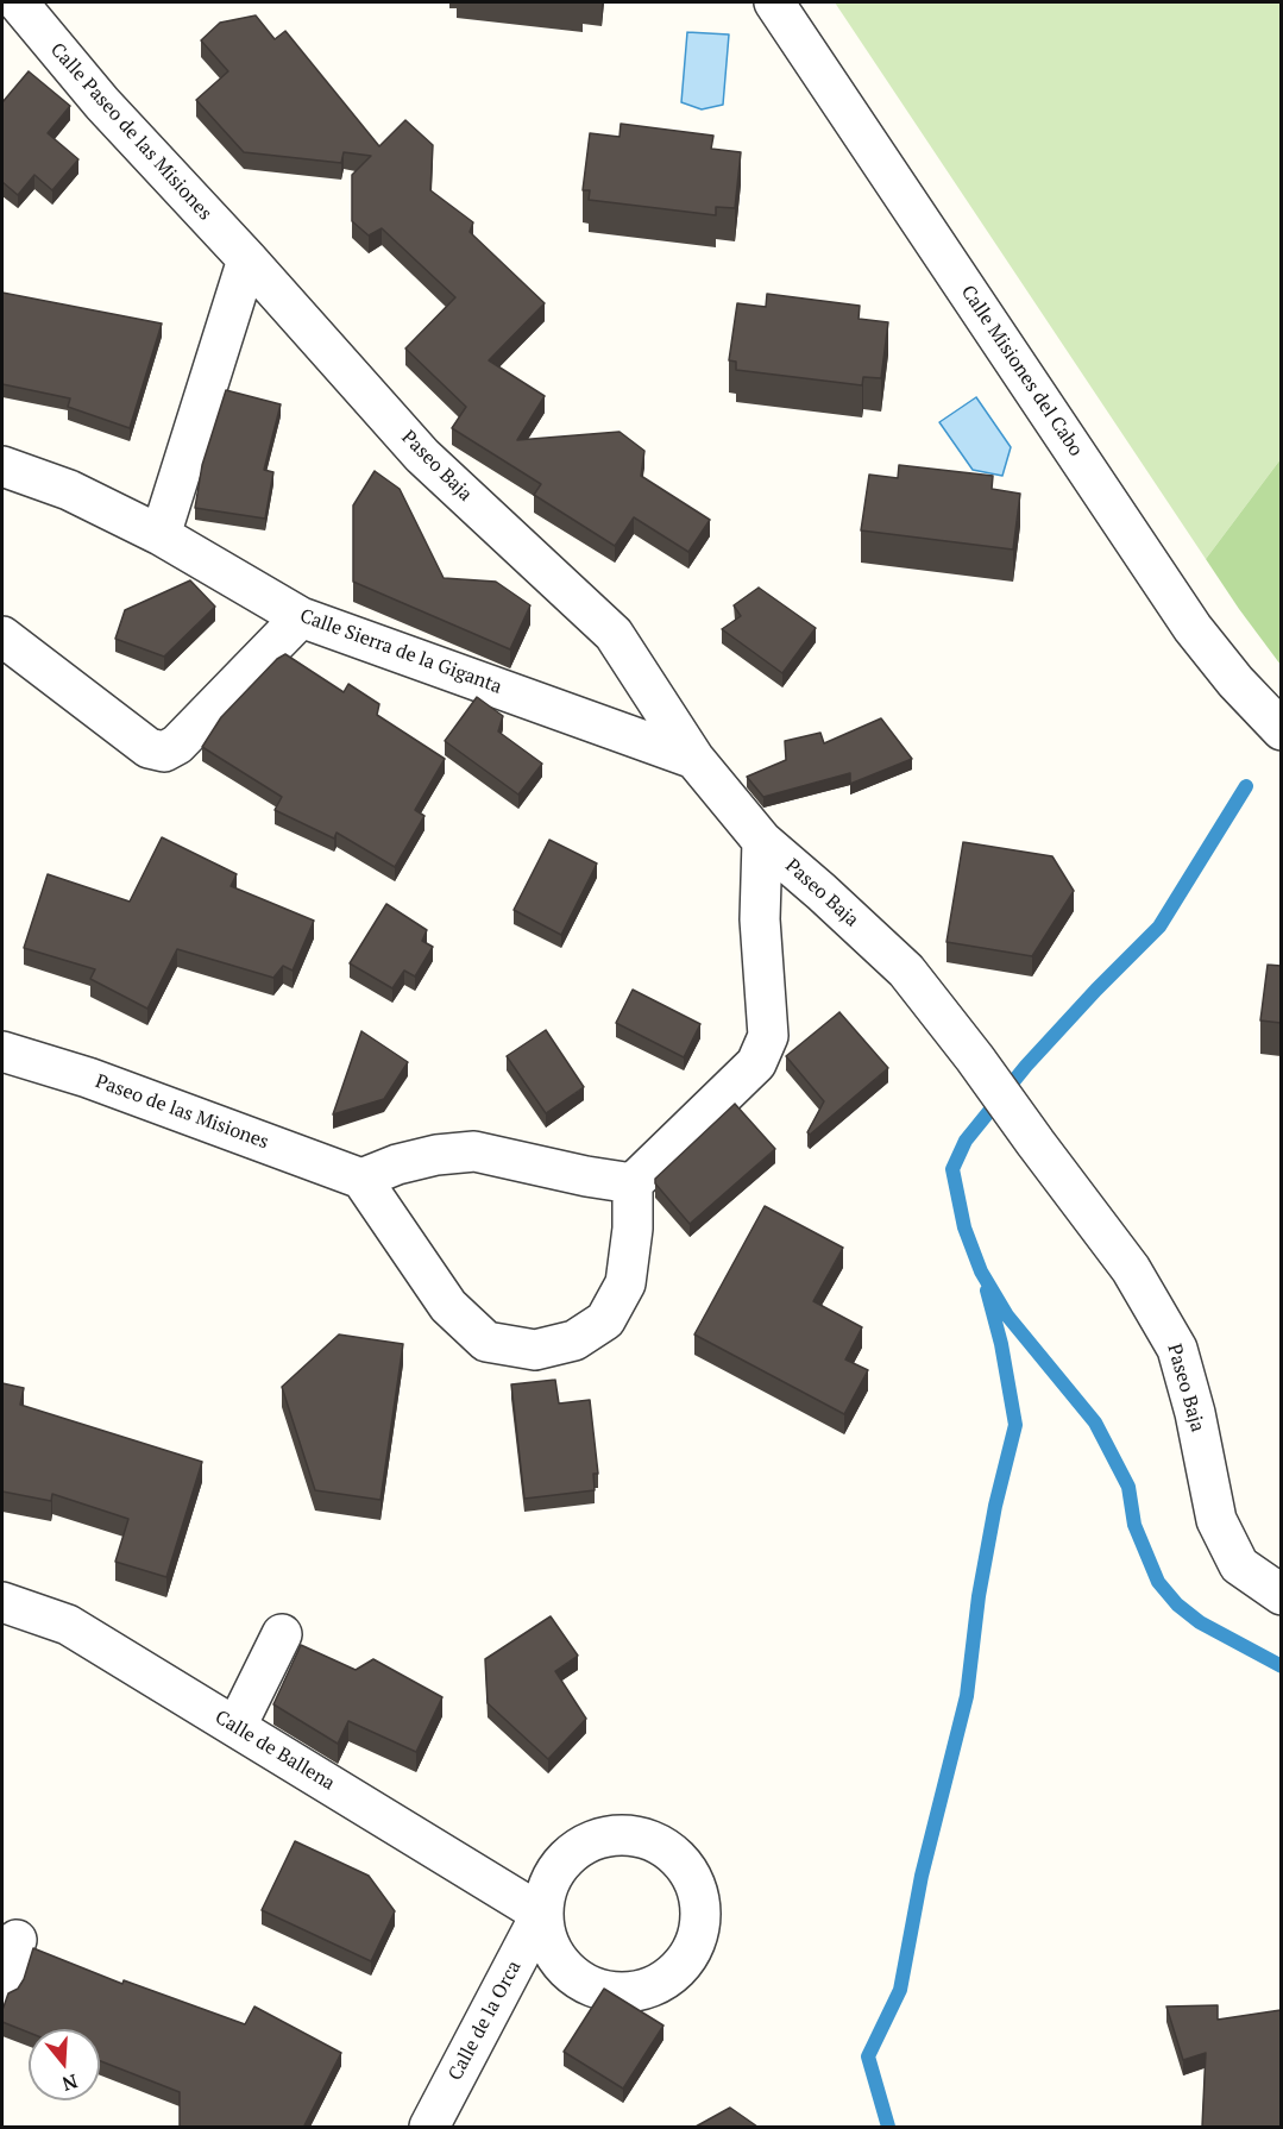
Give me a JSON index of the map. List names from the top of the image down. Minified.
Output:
{"streets":{"street":["Calle Paseo de las Misiones","Calle Misiones del Cabo","Paseo Baja","Calle Sierra de la Giganta","Paseo de las Misiones","Calle de Ballena","Calle de la Orca"]},"crossings":[["Calle Paseo de las Misiones","Paseo Baja"],["Paseo Baja","Calle Sierra de la Giganta"],["Calle de Ballena","Calle de la Orca"]],"north":"bottom"}
